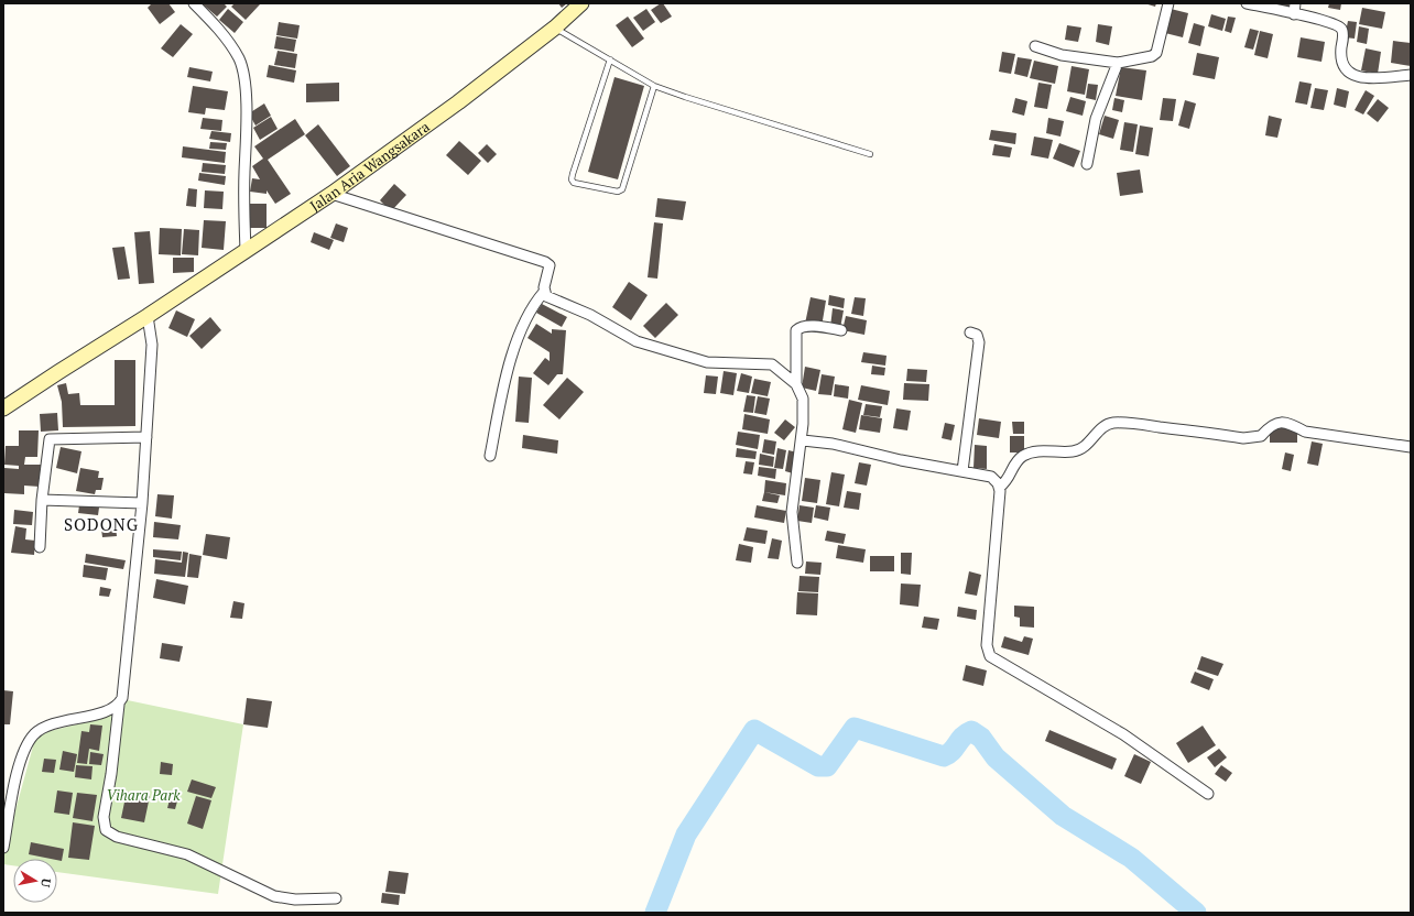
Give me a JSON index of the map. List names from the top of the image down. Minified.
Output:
{"streets":{"street":["Jalan Aria Wangsakara"]},"districts":["SODONG"],"parks":["Vihara Park"],"north":"right"}
